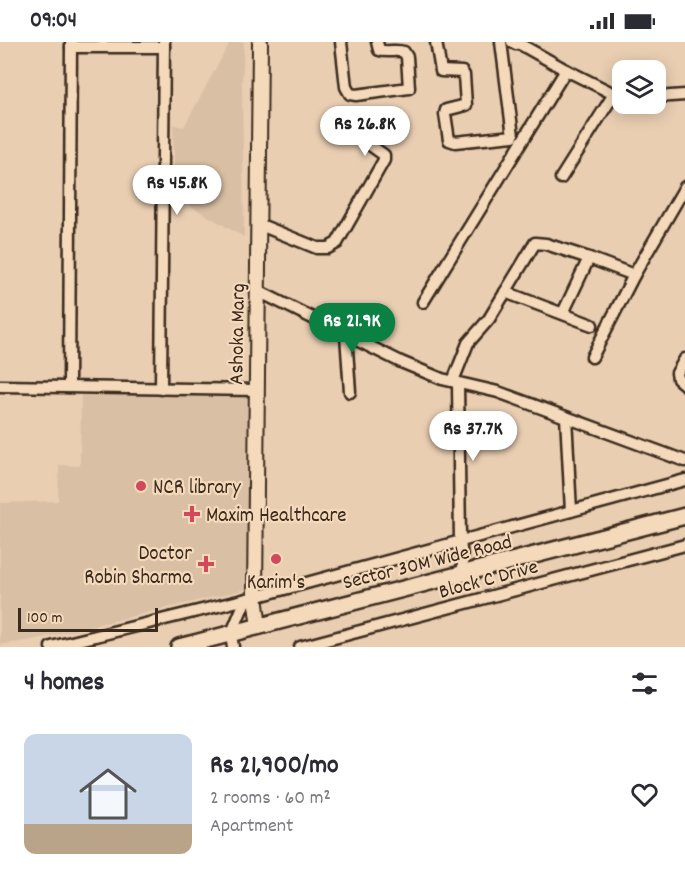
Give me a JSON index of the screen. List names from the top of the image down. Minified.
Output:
{"streets":{"main road":["Sector 30M Wide Road"],"street":["Ashoka Marg","Block C Drive"]},"crossings":[["Ashoka Marg","Sector 30M Wide Road"]],"places":{"other":["NCR library","Karim's"],"health":["Maxim Healthcare","Doctor Robin Sharma"]},"scale_bar":"100 m","page":{"status":"09:04","price":["Rs 26.8K","Rs 45.8K","Rs 21.9K","Rs 37.7K"],"scale":"100 m","heading":"4 homes","list":[{"name":"Rs 21,900/mo","note":"2 rooms · 60 m² · Apartment"}]}}
